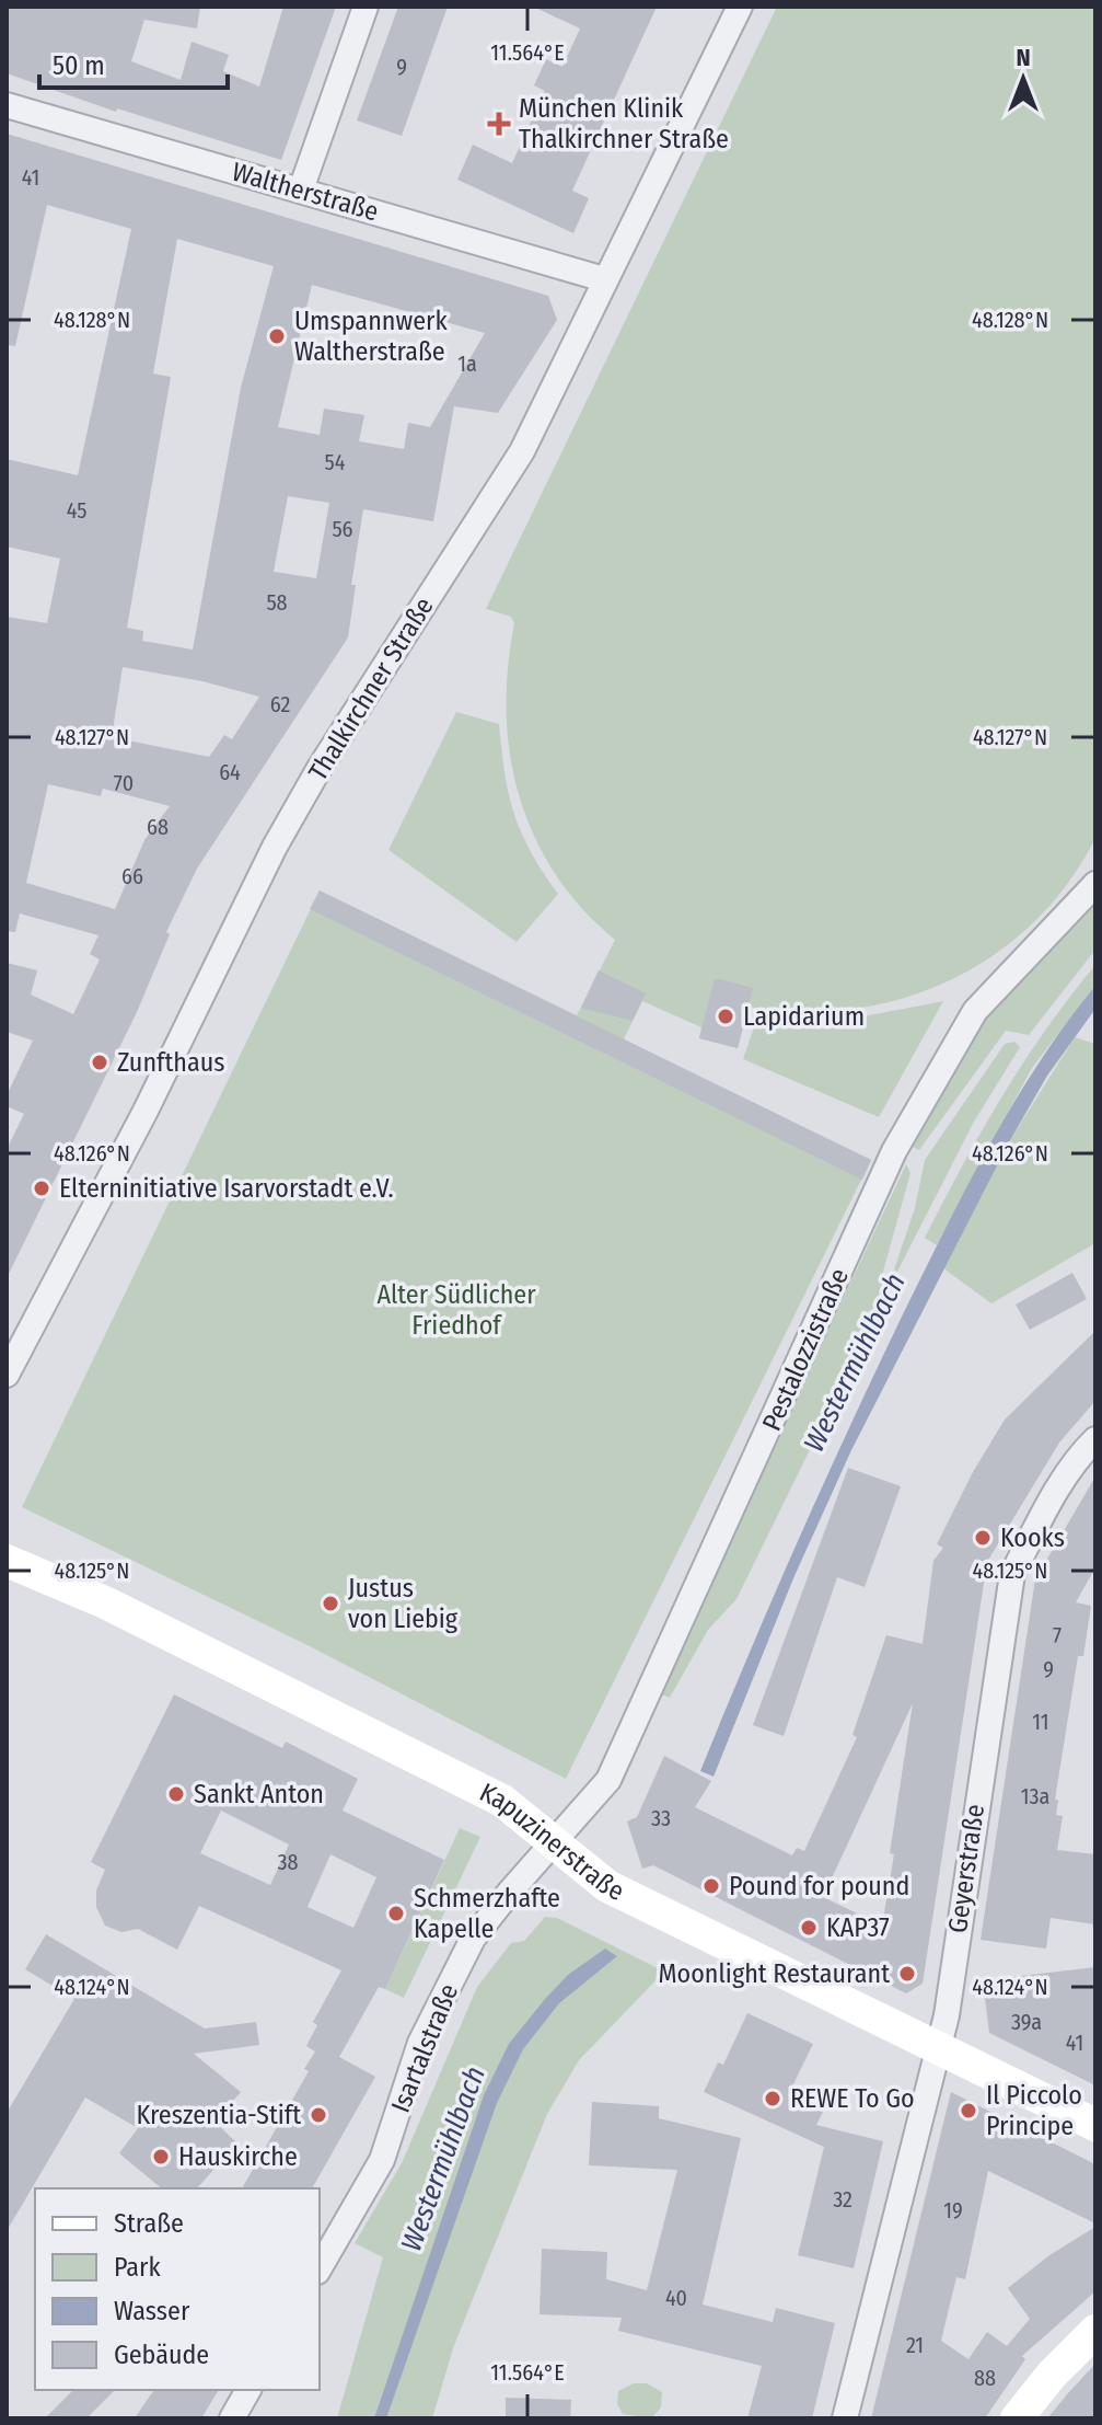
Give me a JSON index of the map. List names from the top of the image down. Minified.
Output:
{"streets":{"main road":["Kapuzinerstraße"],"street":["Waltherstraße","Thalkirchner Straße","Pestalozzistraße","Geyerstraße","Isartalstraße"]},"crossings":[["Waltherstraße","Thalkirchner Straße"],["Pestalozzistraße","Kapuzinerstraße"],["Pestalozzistraße","Isartalstraße"],["Kapuzinerstraße","Geyerstraße"],["Kapuzinerstraße","Isartalstraße"]],"water":["Westermühlbach"],"parks":["Alter Südlicher Friedhof"],"places":{"health":["München Klinik Thalkirchner Straße"],"other":["Umspannwerk Waltherstraße","Lapidarium","Zunfthaus","Elterninitiative Isarvorstadt e.V.","Kooks","Justus von Liebig","Sankt Anton","Pound for pound","Schmerzhafte Kapelle","KAP37","Moonlight Restaurant","REWE To Go","Il Piccolo Principe","Kreszentia-Stift","Hauskirche"]},"house_numbers":["9","41","1a","54","45","56","58","62","64","70","68","66","7","9","11","13a","33","38","39a","41","32","19","40","21","88"],"legend":["Straße","Park","Wasser","Gebäude"],"scale_bar":"50 m","north":"top","coordinates":["11.564°E","48.128°N","48.127°N","48.126°N","48.125°N","48.124°N"]}
